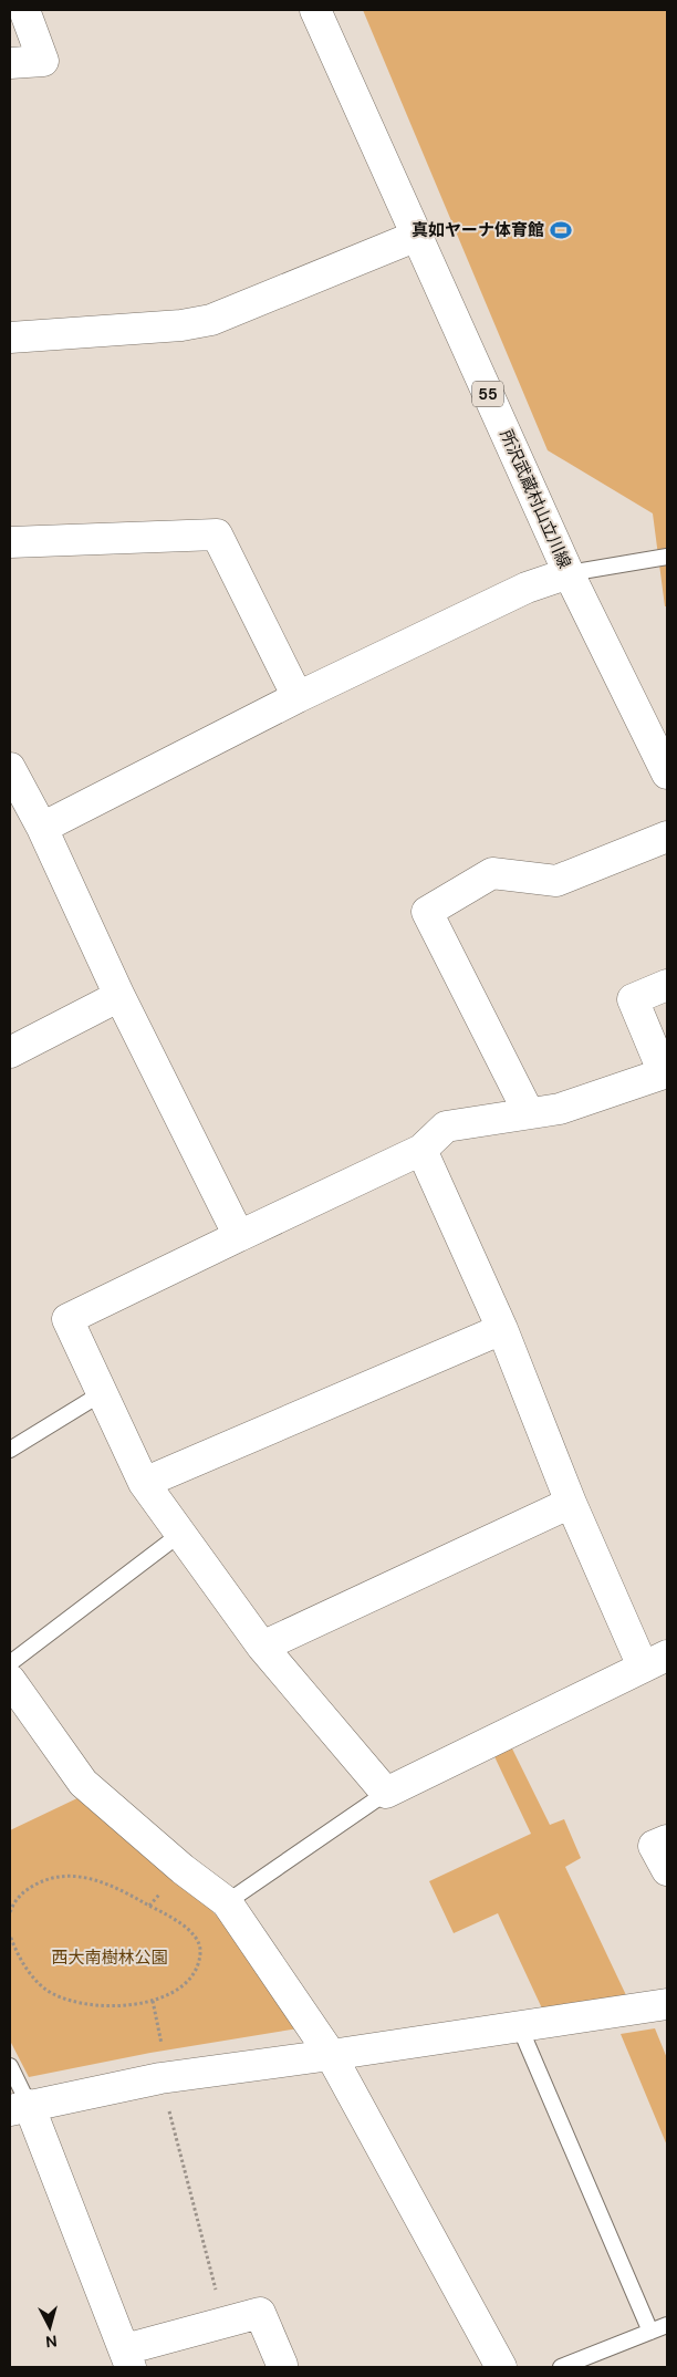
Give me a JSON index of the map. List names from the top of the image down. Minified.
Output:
{"streets":{"street":["55","所沢武蔵村山立川線"]},"parks":["西大南樹林公園"],"places":{"sports":["真如ヤーナ体育館"]},"north":"bottom"}
